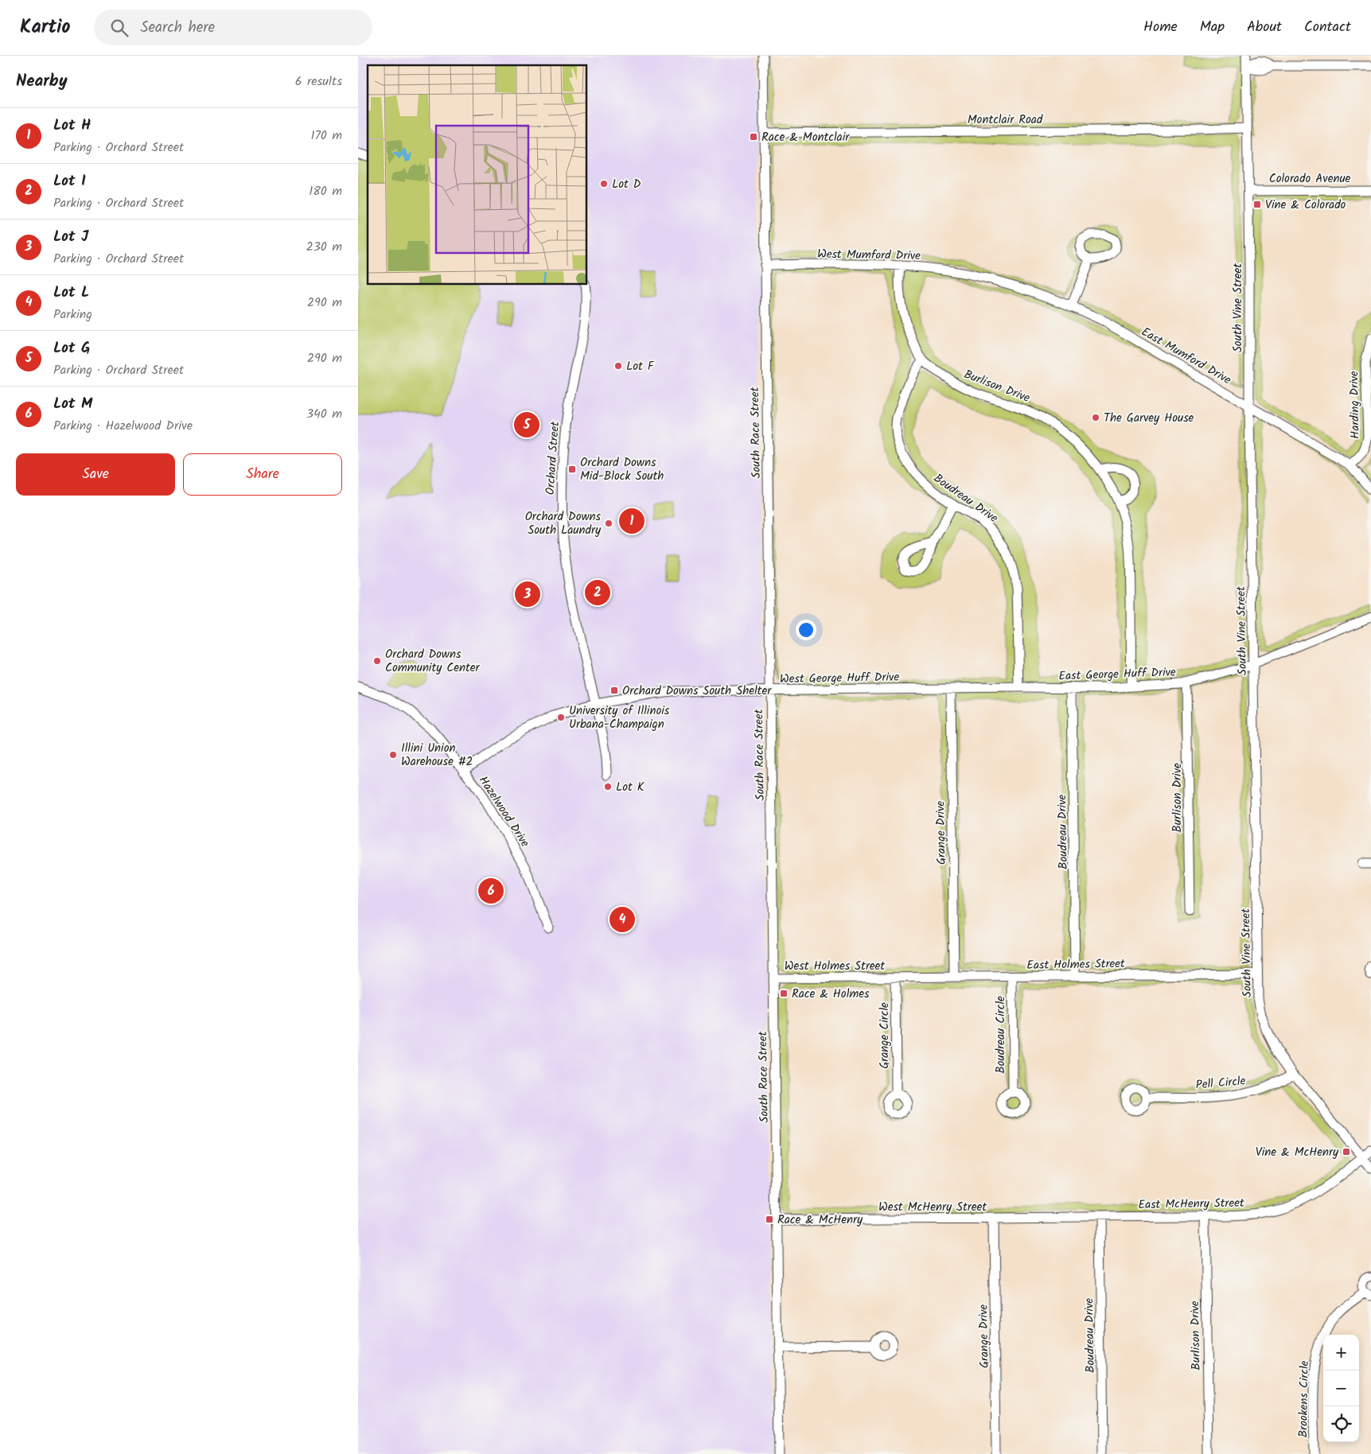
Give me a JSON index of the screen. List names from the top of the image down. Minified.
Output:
{"streets":{"street":["Montclair Road","Colorado Avenue","West Mumford Drive","South Vine Street","East Mumford Drive","Burlison Drive","Harding Drive","South Race Street","Orchard Street","Boudreau Drive","East George Huff Drive","West George Huff Drive","Hazelwood Drive","Grange Drive","East Holmes Street","West Holmes Street","Boudreau Circle","Grange Circle","Pell Circle","East McHenry Street","West McHenry Street","Brookens Circle"]},"crossings":[["Montclair Road","South Vine Street"],["Montclair Road","South Race Street"],["Colorado Avenue","South Vine Street"],["West Mumford Drive","East Mumford Drive"],["West Mumford Drive","Burlison Drive"],["West Mumford Drive","South Race Street"],["South Vine Street","East Mumford Drive"],["South Vine Street","East George Huff Drive"],["South Vine Street","East Holmes Street"],["South Vine Street","Pell Circle"],["South Vine Street","East McHenry Street"],["East Mumford Drive","Harding Drive"],["Burlison Drive","Boudreau Drive"],["Burlison Drive","East George Huff Drive"],["Burlison Drive","East McHenry Street"],["South Race Street","West George Huff Drive"],["South Race Street","West Holmes Street"],["South Race Street","West McHenry Street"],["Orchard Street","West George Huff Drive"],["Boudreau Drive","East George Huff Drive"],["Boudreau Drive","West George Huff Drive"],["Boudreau Drive","East Holmes Street"],["Boudreau Drive","East McHenry Street"],["East George Huff Drive","West George Huff Drive"],["West George Huff Drive","Hazelwood Drive"],["West George Huff Drive","Grange Drive"],["Grange Drive","East Holmes Street"],["Grange Drive","East McHenry Street"],["Grange Drive","West McHenry Street"],["East Holmes Street","West Holmes Street"],["East Holmes Street","Boudreau Circle"],["East Holmes Street","Grange Circle"],["West Holmes Street","Grange Circle"],["East McHenry Street","West McHenry Street"]],"places":{"transit":["Race & Montclair","Vine & Colorado","Orchard Downs Mid-Block South","Orchard Downs South Shelter","Race & Holmes","Vine & McHenry","Race & McHenry"],"other":["Lot D","Lot F","The Garvey House","Orchard Downs South Laundry","Orchard Downs Community Center","University of Illinois Urbana-Champaign","Illini Union Warehouse #2","Lot K"]},"page":{"header":"Kartio","search":"Search here","nav":["Home","Map","About","Contact"],"heading":["Nearby","6 results"],"list":[{"mark":"1","name":"Lot H","note":"Parking · Orchard Street","value":"170 m"},{"mark":"2","name":"Lot I","note":"Parking · Orchard Street","value":"180 m"},{"mark":"3","name":"Lot J","note":"Parking · Orchard Street","value":"230 m"},{"mark":"4","name":"Lot L","note":"Parking","value":"290 m"},{"mark":"5","name":"Lot G","note":"Parking · Orchard Street","value":"290 m"},{"mark":"6","name":"Lot M","note":"Parking · Hazelwood Drive","value":"340 m"}],"pins":["5","1","2","3","6","4"],"buttons":["Save","Share"],"map_buttons":["+","−"]}}
